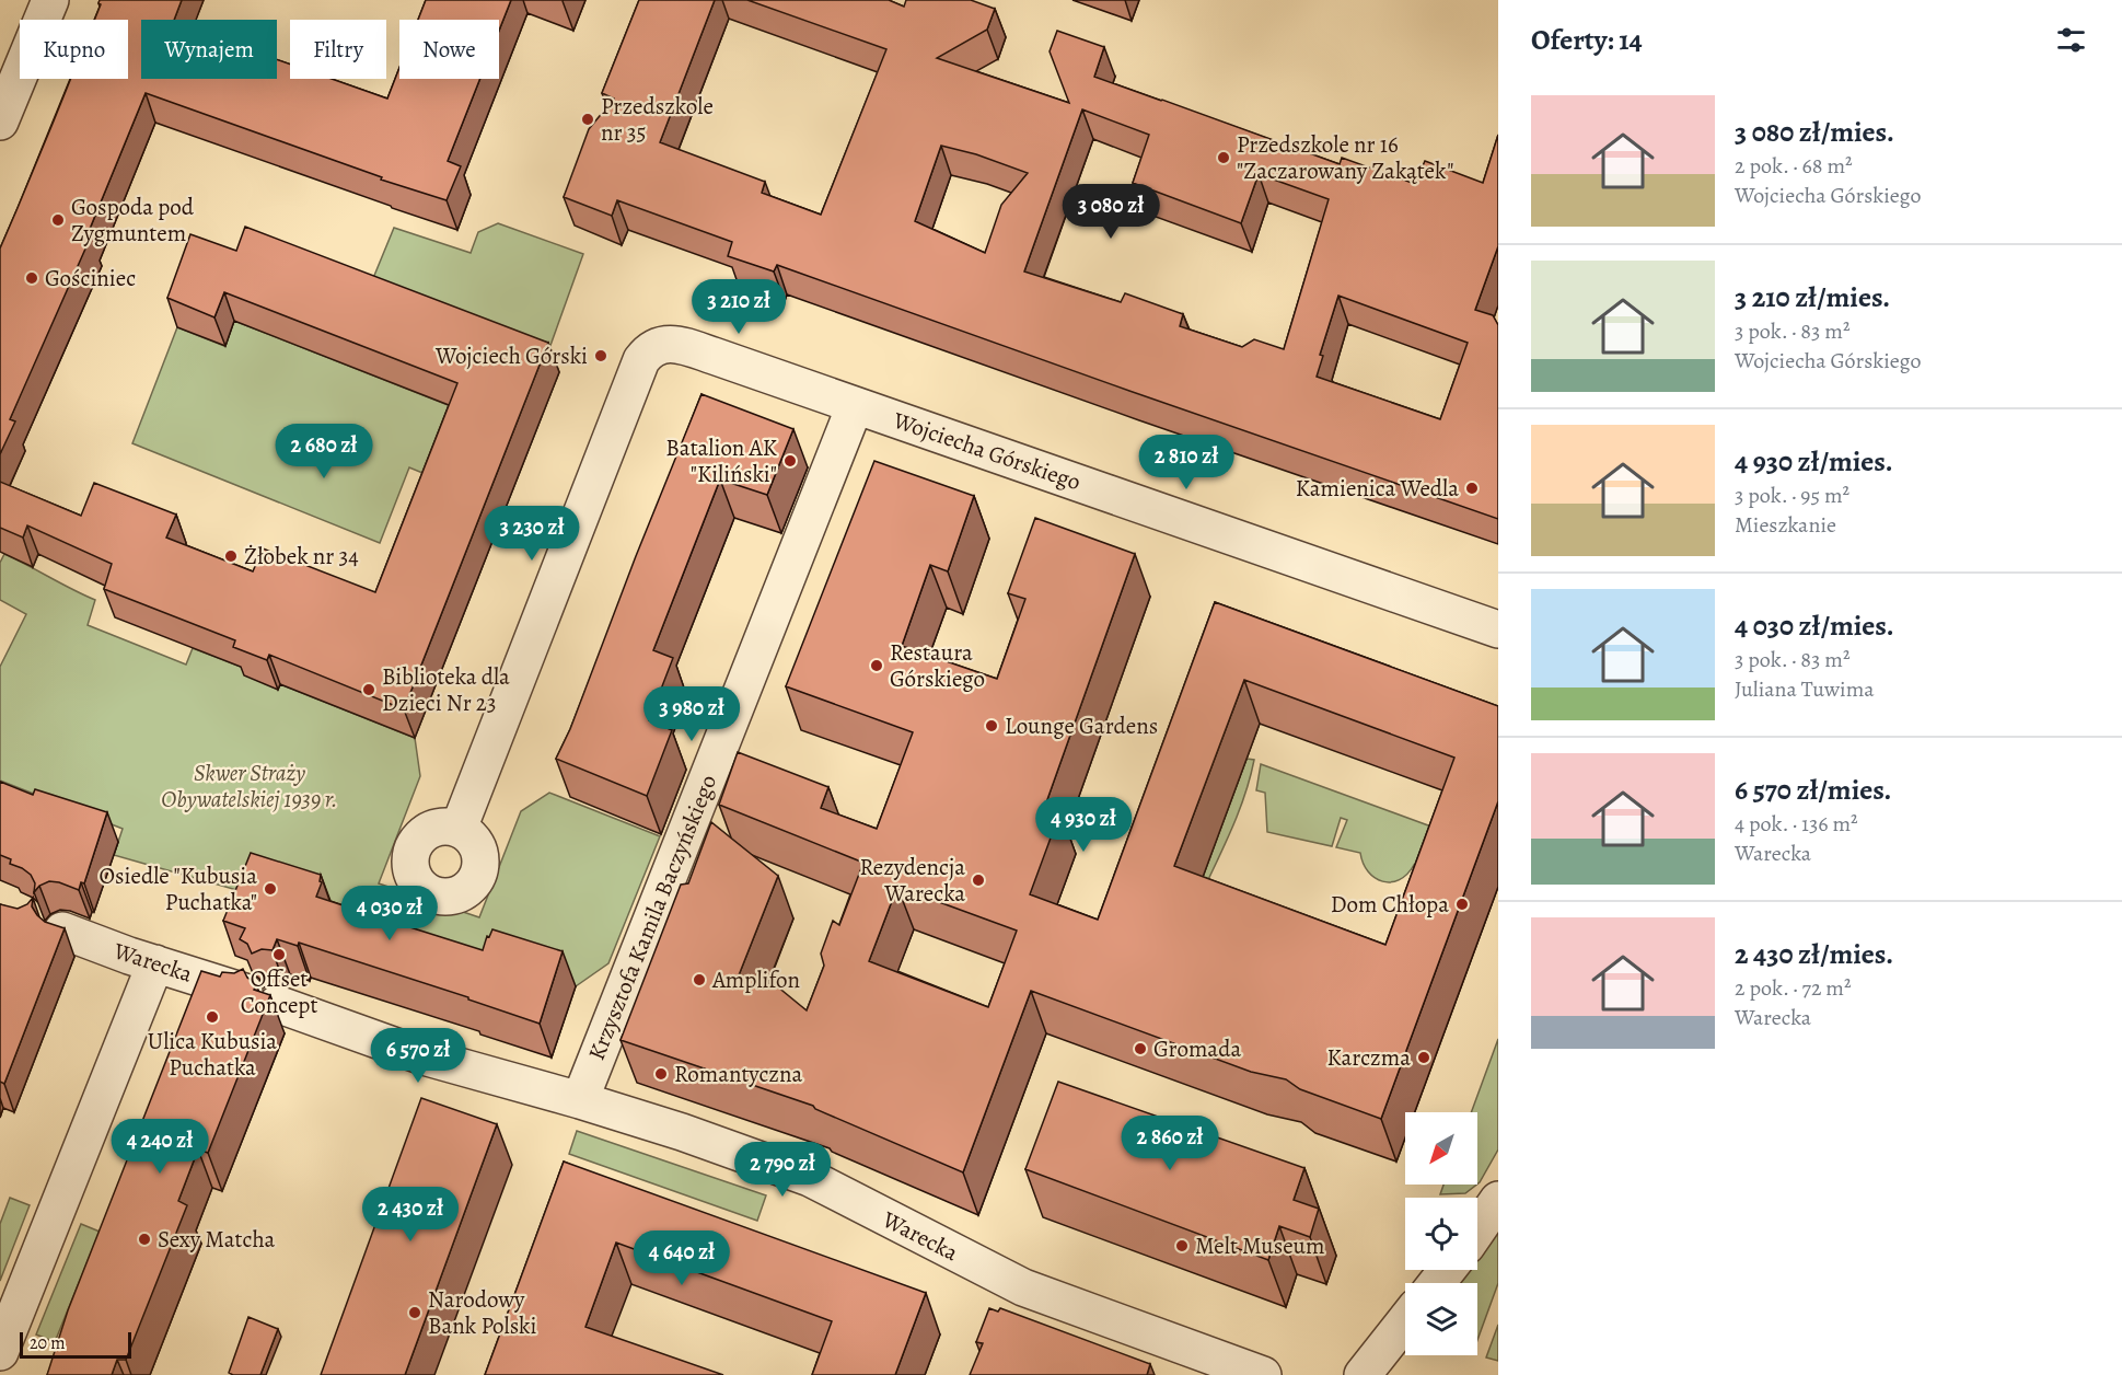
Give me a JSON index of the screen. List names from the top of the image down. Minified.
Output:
{"streets":{"street":["Wojciecha Górskiego","Krzysztofa Kamila Baczyńskiego","Warecka"]},"crossings":[["Wojciecha Górskiego","Krzysztofa Kamila Baczyńskiego"],["Krzysztofa Kamila Baczyńskiego","Warecka"]],"parks":["Skwer Straży Obywatelskiej 1939 r."],"places":["Przedszkole nr 35","Przedszkole nr 16 \"Zaczarowany Zakątek\"","Gospoda pod Zygmuntem","Gościniec","Wojciech Górski","Batalion AK \"Kiliński\"","Kamienica Wedla","Żłobek nr 34","Restaura Górskiego","Biblioteka dla Dzieci Nr 23","Lounge Gardens","Rezydencja Warecka","Osiedle \"Kubusia Puchatka\"","Dom Chłopa","Offset Concept","Amplifon","Ulica Kubusia Puchatka","Gromada","Karczma","Romantyczna","Sexy Matcha","Melt Museum","Narodowy Bank Polski"],"scale_bar":"20 m","north":"bottom left","page":{"heading":"Oferty: 14","chip":["Kupno","Wynajem","Filtry","Nowe"],"list":[{"name":"3 080 zł/mies.","note":"2 pok. · 68 m² · Wojciecha Górskiego"},{"name":"3 210 zł/mies.","note":"3 pok. · 83 m² · Wojciecha Górskiego"},{"name":"4 930 zł/mies.","note":"3 pok. · 95 m² · Mieszkanie"},{"name":"4 030 zł/mies.","note":"3 pok. · 83 m² · Juliana Tuwima"},{"name":"6 570 zł/mies.","note":"4 pok. · 136 m² · Warecka"},{"name":"2 430 zł/mies.","note":"2 pok. · 72 m² · Warecka"}],"price":["3 080 zł","3 210 zł","2 680 zł","2 810 zł","3 230 zł","3 980 zł","4 930 zł","4 030 zł","6 570 zł","2 860 zł","4 240 zł","2 790 zł","2 430 zł","4 640 zł"],"scale":"20 m"}}
